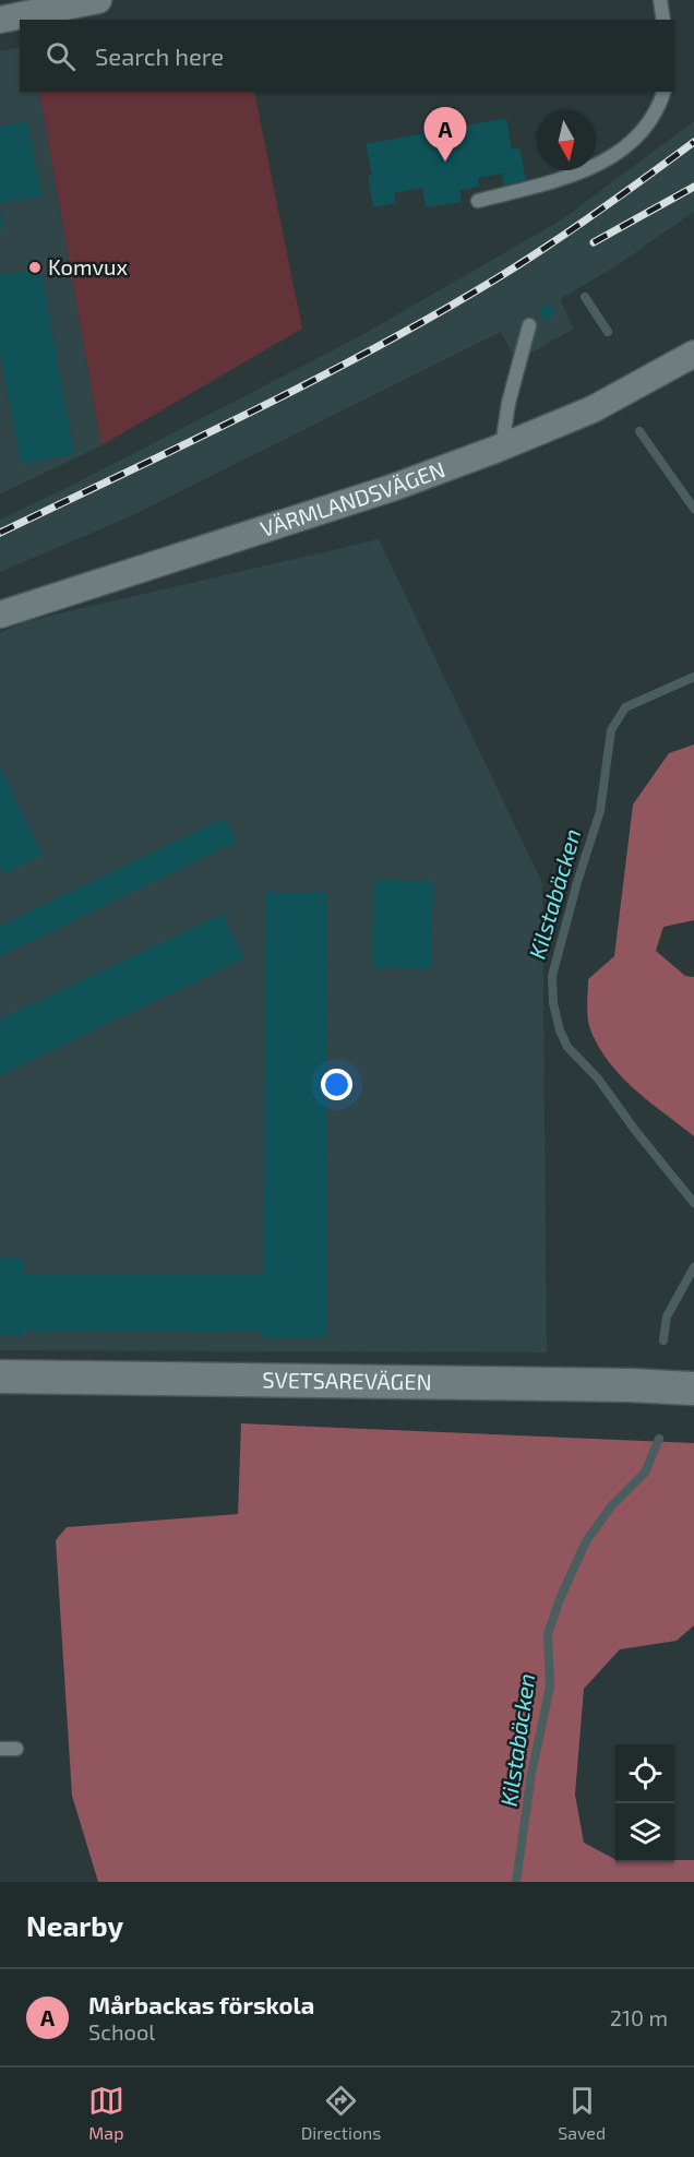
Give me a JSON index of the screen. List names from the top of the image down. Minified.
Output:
{"streets":{"street":["VÄRMLANDSVÄGEN","SVETSAREVÄGEN"]},"water":["Kilstabäcken"],"places":["Komvux"],"north":"bottom","page":{"search":"Search here","pins":"A","heading":"Nearby","list":[{"mark":"A","name":"Mårbackas förskola","note":"School","value":"210 m"}],"nav":["Map","Directions","Saved"]}}
